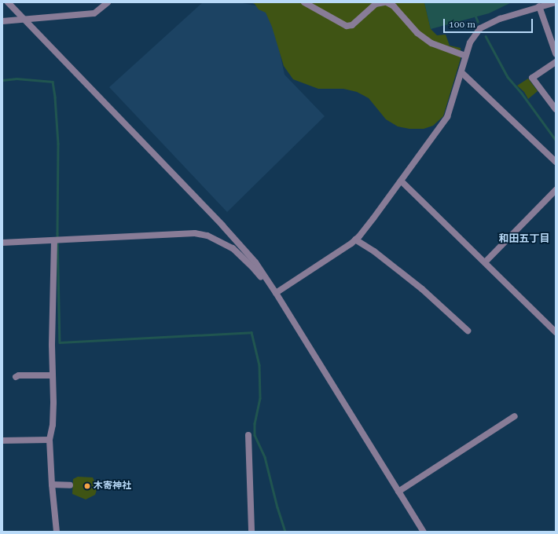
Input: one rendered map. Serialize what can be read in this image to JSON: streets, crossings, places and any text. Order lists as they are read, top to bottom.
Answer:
{
  "districts": ["和田五丁目"],
  "places": ["木寄神社"],
  "scale_bar": "100 m"
}
